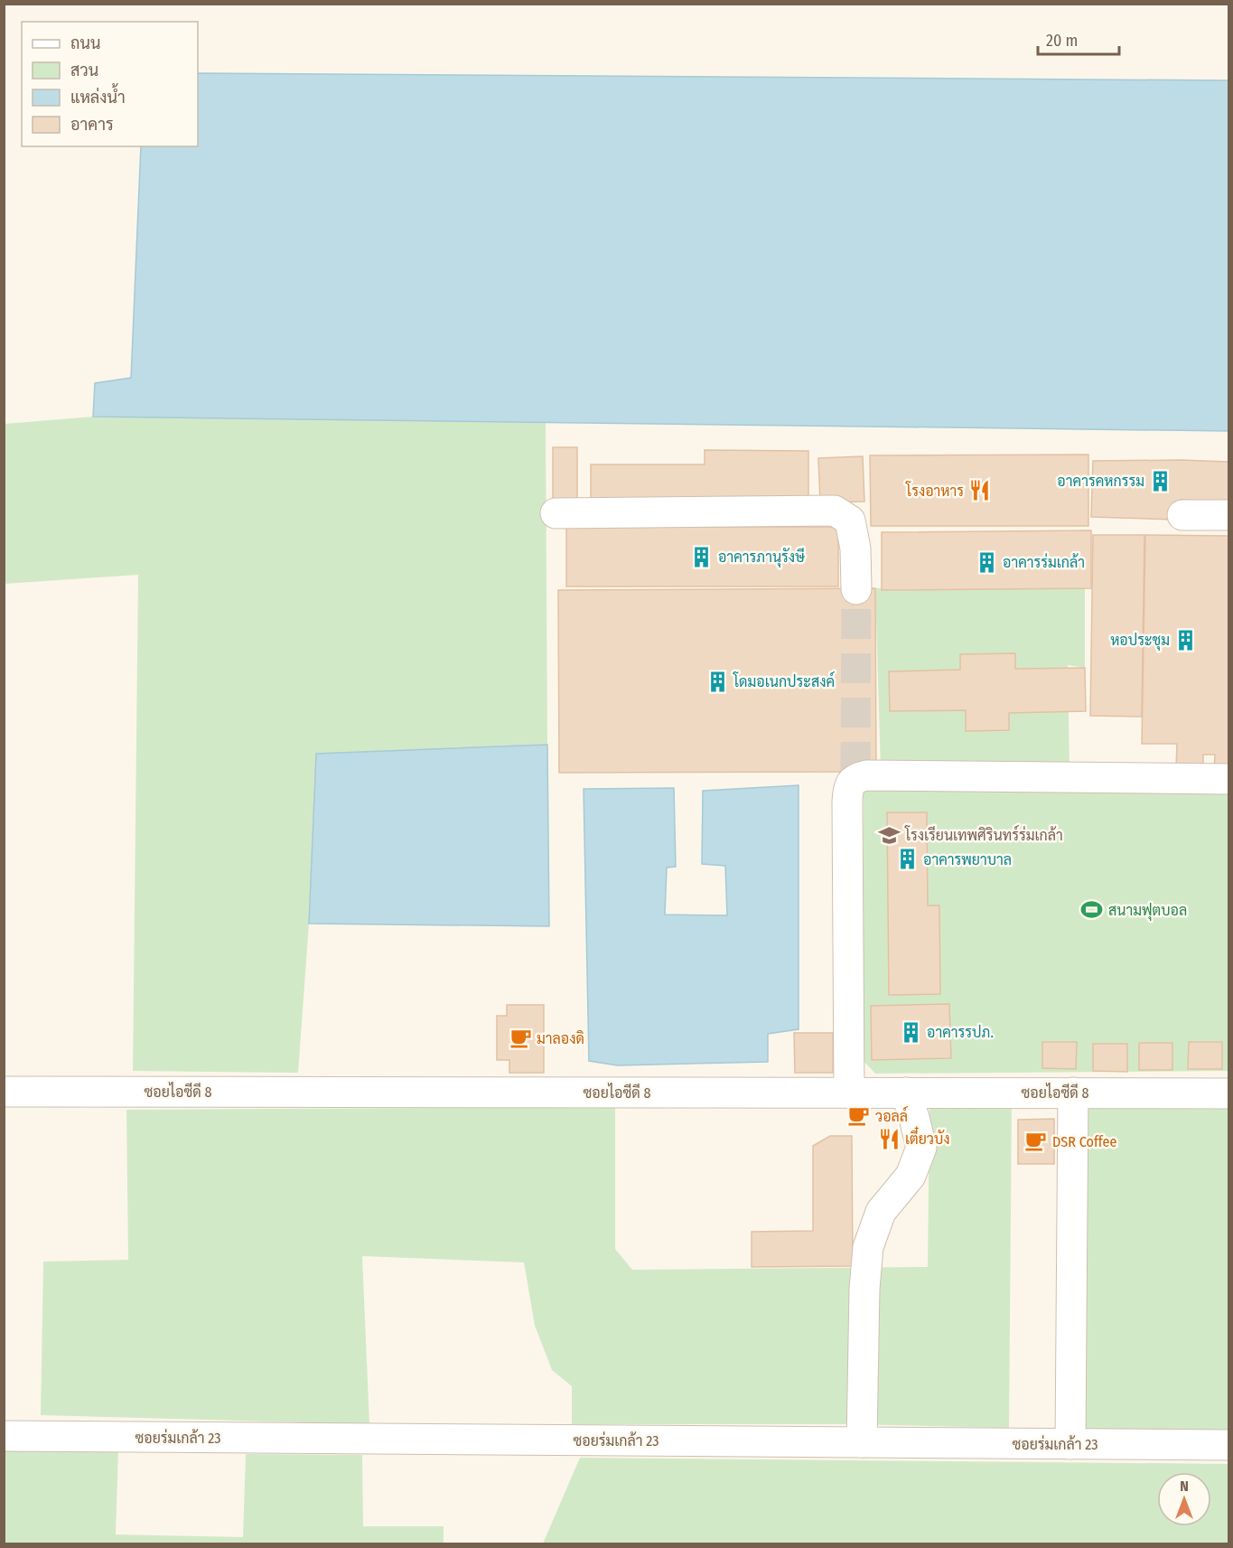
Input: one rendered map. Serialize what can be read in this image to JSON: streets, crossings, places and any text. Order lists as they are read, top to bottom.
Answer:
{
  "streets": {
    "street": ["ซอยไอซีดี 8", "ซอยร่มเกล้า 23"]
  },
  "places": {
    "building": [
      "อาคารคหกรรม",
      "อาคารภานุรังษี",
      "อาคารร่มเกล้า",
      "หอประชุม",
      "โดมอเนกประสงค์",
      "อาคารพยาบาล",
      "อาคารรปภ."
    ],
    "restaurant": ["โรงอาหาร", "เตี๋ยวบัง"],
    "school or university": ["โรงเรียนเทพศิรินทร์ร่มเกล้า"],
    "sports": ["สนามฟุตบอล"],
    "cafe": ["มาลองดิ", "วอลล์", "DSR Coffee"]
  },
  "legend": [
    "ถนน",
    "สวน",
    "แหล่งน้ำ",
    "อาคาร"
  ],
  "scale_bar": "20 m",
  "north": "top"
}
